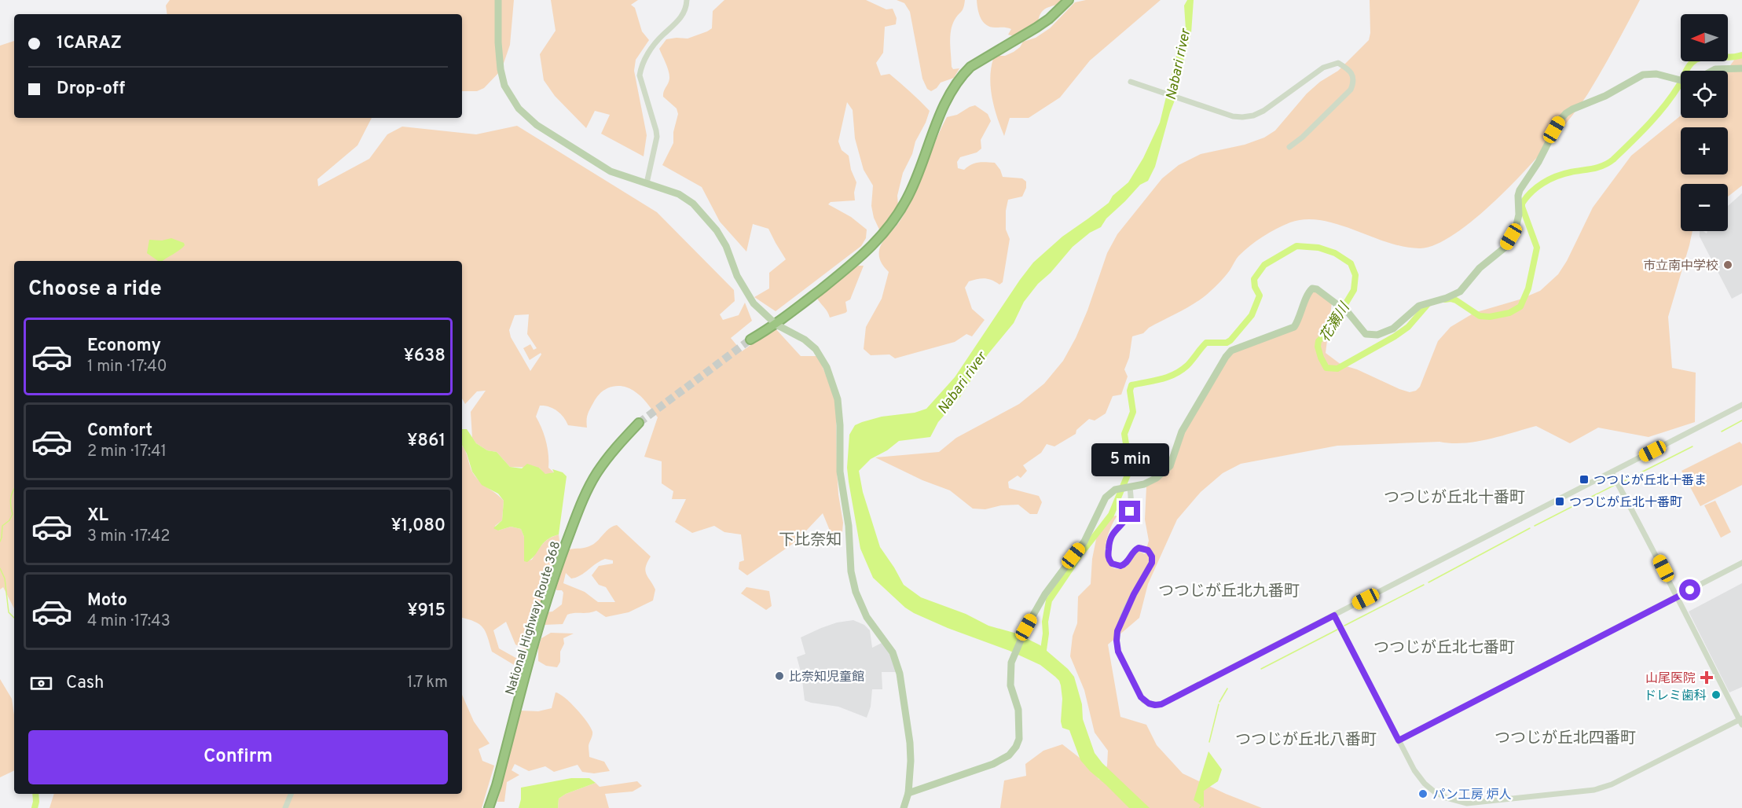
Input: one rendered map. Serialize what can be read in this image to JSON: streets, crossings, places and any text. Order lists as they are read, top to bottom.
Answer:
{
  "streets": {
    "highway": ["National Highway Route 368"]
  },
  "districts": [
    "つつじが丘北十番町",
    "下比奈知",
    "つつじが丘北九番町",
    "つつじが丘北七番町",
    "つつじが丘北四番町",
    "つつじが丘北八番町"
  ],
  "water": ["Nabari river", "花瀬川"],
  "places": {
    "other": [
      "市立南中学校",
      "比奈知児童館",
      "ドレミ歯科",
      "パン工房 炉人"
    ],
    "transit": ["つつじが丘北十番ま", "つつじが丘北十番町"],
    "health": ["山尾医院"]
  },
  "north": "left",
  "page": {
    "map_buttons": ["+", "−"],
    "banner": ["1CARAZ", "Drop-off"],
    "heading": "Choose a ride",
    "list": [
      {
        "name": "Economy",
        "note": "1 min · 17:40",
        "value": "¥638"
      },
      {
        "name": "Comfort",
        "note": "2 min · 17:41",
        "value": "¥861"
      },
      {
        "name": "XL",
        "note": "3 min · 17:42",
        "value": "¥1,080"
      },
      {
        "name": "Moto",
        "note": "4 min · 17:43",
        "value": "¥915"
      }
    ],
    "bubble": "5 min",
    "pay": ["Cash", "1.7 km"],
    "buttons": "Confirm"
  }
}
